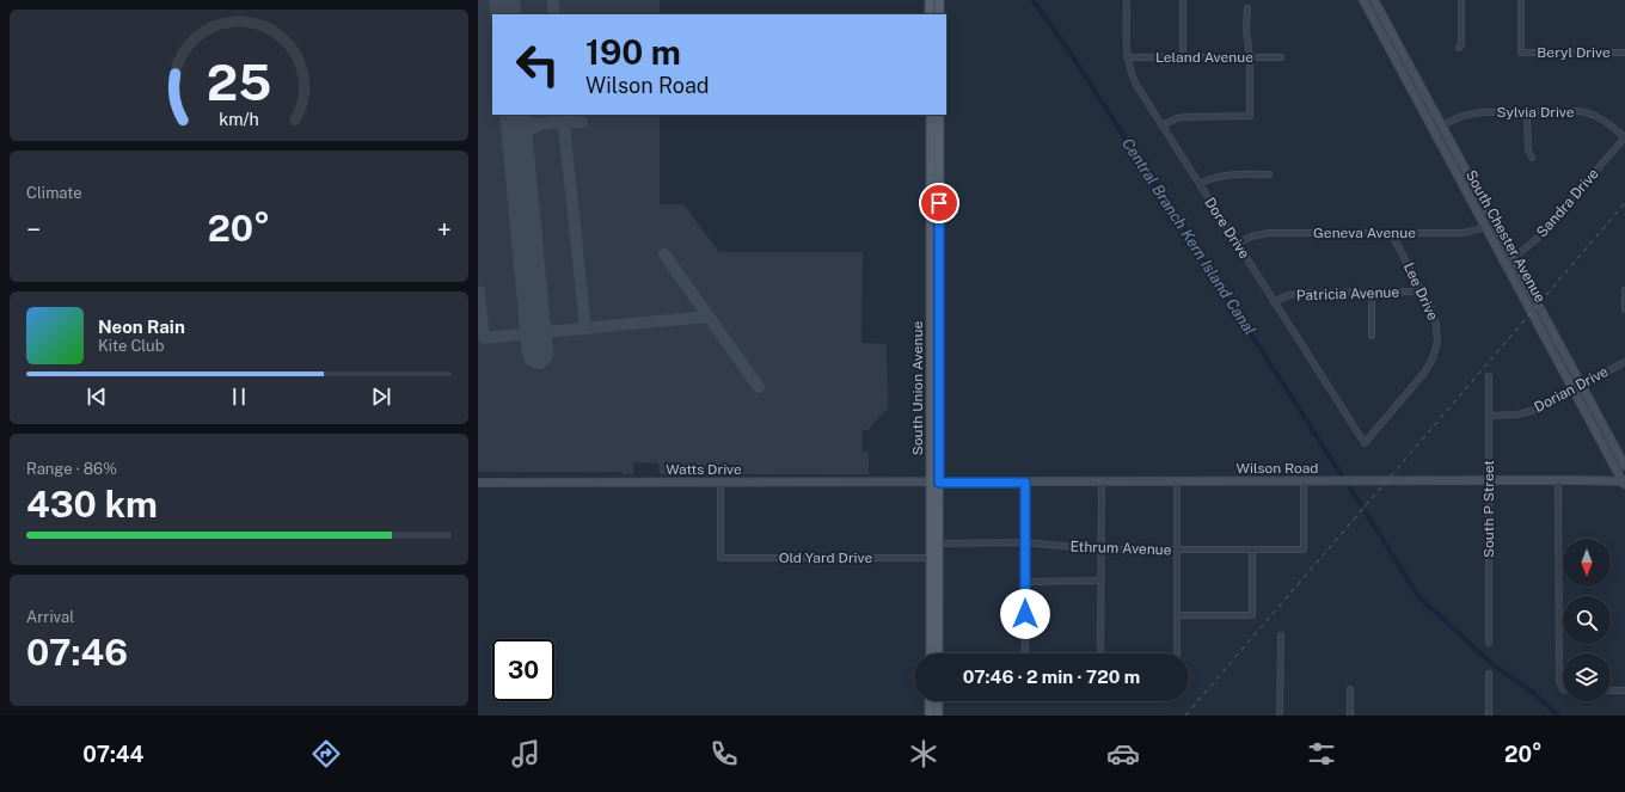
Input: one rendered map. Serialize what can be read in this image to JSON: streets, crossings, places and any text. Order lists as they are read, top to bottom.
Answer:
{
  "streets": {
    "main road": ["South Union Avenue"],
    "street": [
      "Beryl Drive",
      "Leland Avenue",
      "Sylvia Drive",
      "Sandra Drive",
      "Dore Drive",
      "Geneva Avenue",
      "South Chester Avenue",
      "Lee Drive",
      "Patricia Avenue",
      "Dorian Drive",
      "Wilson Road",
      "Watts Drive",
      "South P Street",
      "Ethrum Avenue",
      "Old Yard Drive"
    ]
  },
  "crossings": [
    ["Leland Avenue", "Dore Drive"],
    ["Sylvia Drive", "Sandra Drive"],
    ["Sylvia Drive", "South Chester Avenue"],
    ["Sandra Drive", "South Chester Avenue"],
    ["Dore Drive", "Geneva Avenue"],
    ["Dore Drive", "Lee Drive"],
    ["Dore Drive", "Patricia Avenue"],
    ["Geneva Avenue", "South Chester Avenue"],
    ["Geneva Avenue", "Lee Drive"],
    ["South Chester Avenue", "Dorian Drive"],
    ["South Chester Avenue", "Wilson Road"],
    ["Lee Drive", "Patricia Avenue"],
    ["South Union Avenue", "Wilson Road"],
    ["South Union Avenue", "Watts Drive"],
    ["South Union Avenue", "Ethrum Avenue"],
    ["South Union Avenue", "Old Yard Drive"],
    ["Dorian Drive", "South P Street"],
    ["Wilson Road", "Watts Drive"],
    ["Wilson Road", "South P Street"],
    ["Wilson Road", "Ethrum Avenue"],
    ["Watts Drive", "Old Yard Drive"]
  ],
  "water": ["Central Branch Kern Island Canal"],
  "north": "bottom",
  "page": {
    "turn": ["190 m", "Wilson Road"],
    "tile": [
      "Climate",
      ["Range · 86%", "430 km"],
      ["Arrival", "07:46"]
    ],
    "heat": ["−", "20°", "+"],
    "song": ["Neon Rain", "Kite Club"],
    "limit": "30",
    "trip": "07:46 · 2 min · 720 m",
    "tabs": ["07:44", "20°"],
    "gauge": ["25", "km/h"]
  }
}
